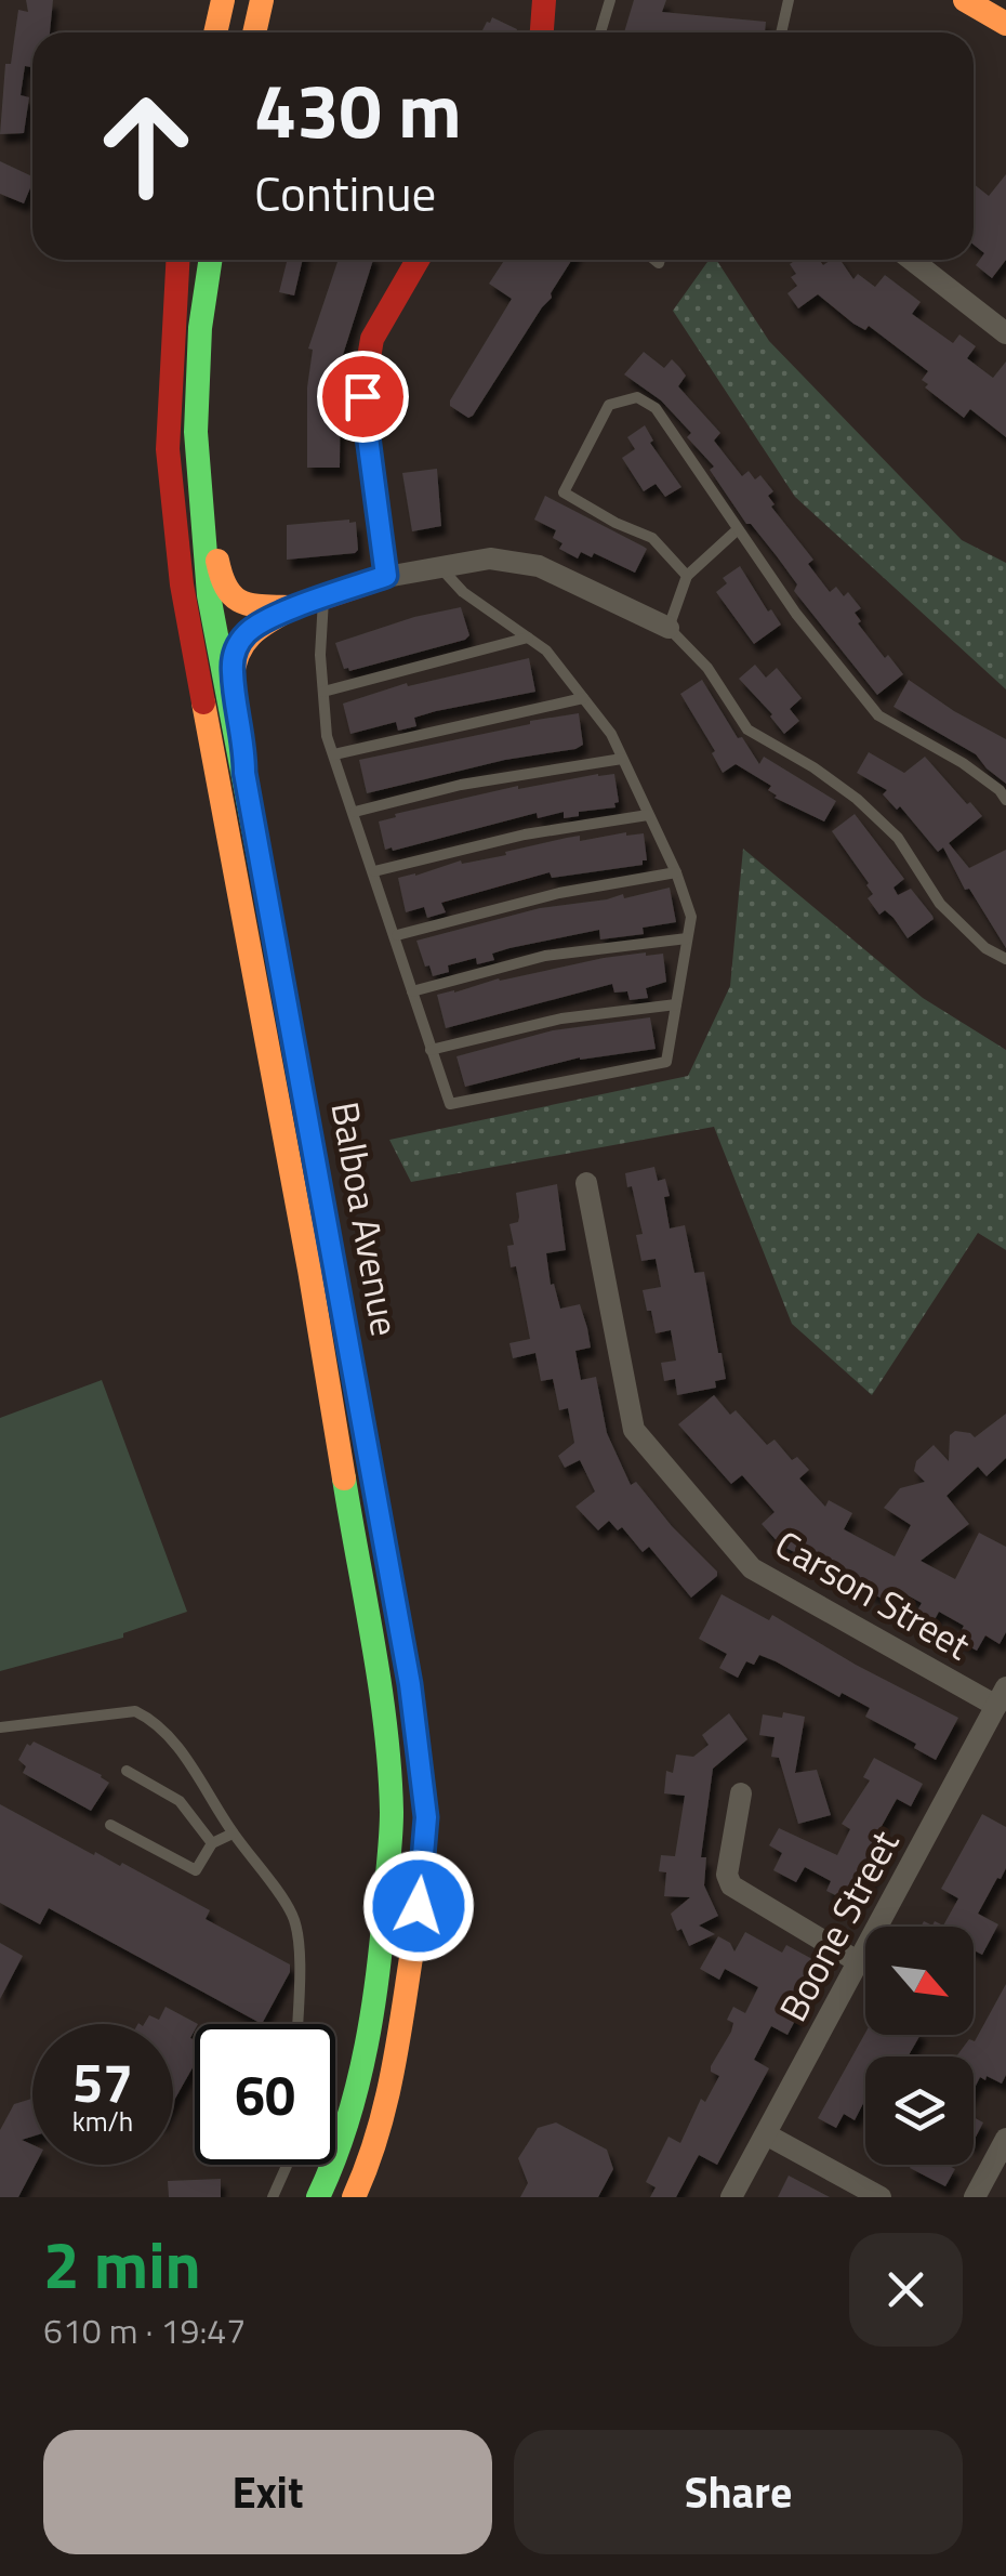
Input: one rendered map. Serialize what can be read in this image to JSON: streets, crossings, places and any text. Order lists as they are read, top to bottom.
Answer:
{
  "streets": {
    "main road": ["Balboa Avenue"],
    "street": ["Carson Street", "Boone Street"]
  },
  "crossings": [
    ["Carson Street", "Boone Street"]
  ],
  "north": "bottom right",
  "page": {
    "turn": ["430 m", "Continue"],
    "speed": "57 km/h",
    "limit": "60",
    "heading": ["2 min", "610 m · 19:47"],
    "buttons": ["Exit", "Share"]
  }
}
